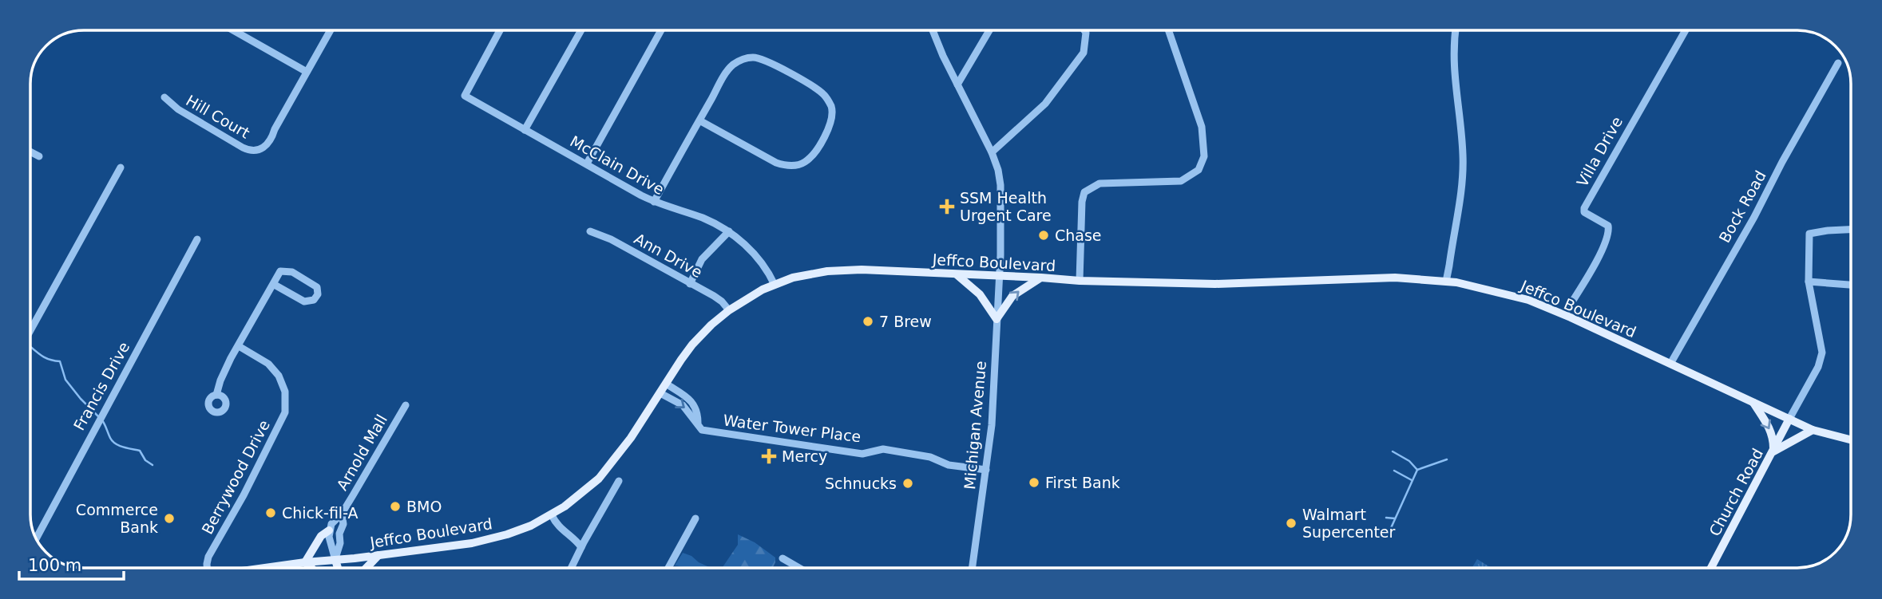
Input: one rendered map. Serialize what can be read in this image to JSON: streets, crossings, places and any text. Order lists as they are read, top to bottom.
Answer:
{
  "streets": {
    "main road": ["Jeffco Boulevard", "Church Road"],
    "street": [
      "Hill Court",
      "Villa Drive",
      "McClain Drive",
      "Bock Road",
      "Ann Drive",
      "Francis Drive",
      "Michigan Avenue",
      "Water Tower Place",
      "Arnold Mall",
      "Berrywood Drive"
    ]
  },
  "crossings": [
    ["Villa Drive", "Jeffco Boulevard"],
    ["McClain Drive", "Jeffco Boulevard"],
    ["Bock Road", "Jeffco Boulevard"],
    ["Ann Drive", "Jeffco Boulevard"],
    ["Jeffco Boulevard", "Michigan Avenue"],
    ["Jeffco Boulevard", "Water Tower Place"],
    ["Jeffco Boulevard", "Arnold Mall"],
    ["Jeffco Boulevard", "Church Road"],
    ["Michigan Avenue", "Water Tower Place"]
  ],
  "places": {
    "health": ["SSM Health Urgent Care", "Mercy"],
    "other": [
      "Chase",
      "7 Brew",
      "First Bank",
      "Schnucks",
      "BMO",
      "Chick-fil-A",
      "Commerce Bank",
      "Walmart Supercenter"
    ]
  },
  "scale_bar": "100 m"
}
